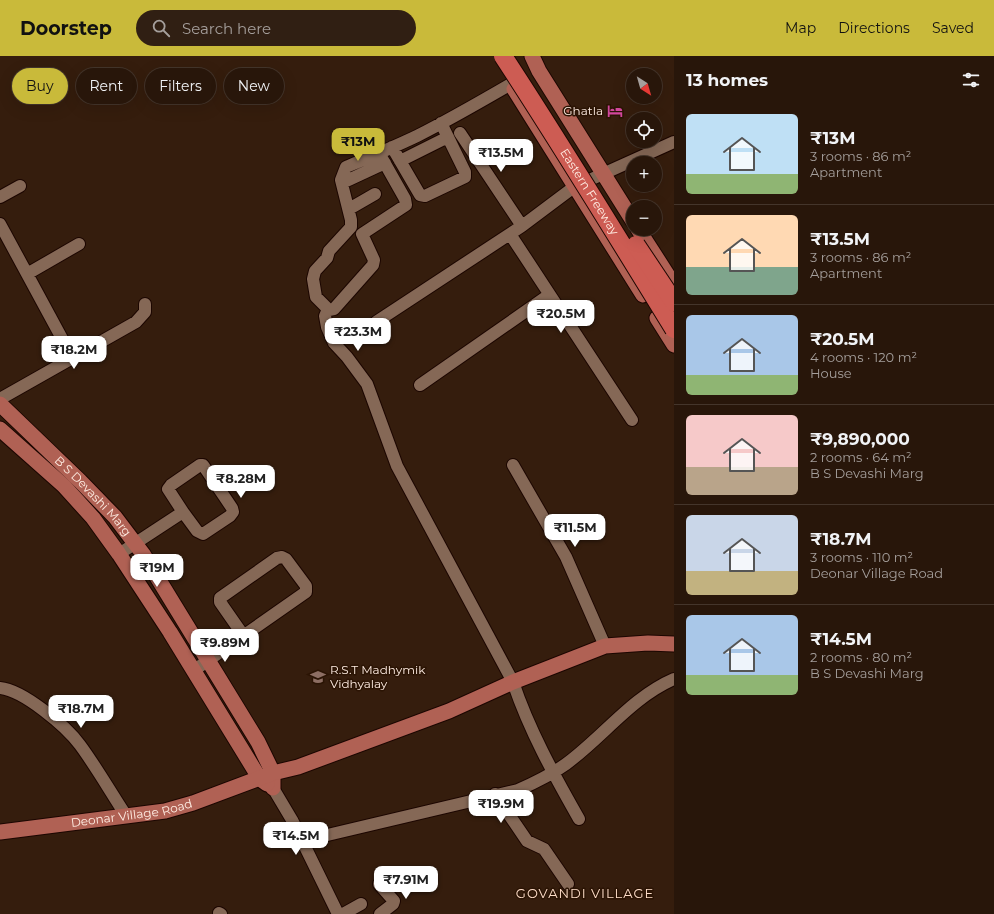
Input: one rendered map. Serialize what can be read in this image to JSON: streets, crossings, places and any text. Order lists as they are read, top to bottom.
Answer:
{
  "streets": {
    "highway": ["Eastern Freeway"],
    "main road": ["B S Devashi Marg", "Deonar Village Road"]
  },
  "crossings": [
    ["B S Devashi Marg", "Deonar Village Road"]
  ],
  "districts": ["GOVANDI VILLAGE"],
  "places": {
    "hotel": ["Ghatla"],
    "school or university": ["R.S.T Madhymik Vidhyalay"]
  },
  "north": "bottom right",
  "page": {
    "header": "Doorstep",
    "search": "Search here",
    "nav": ["Map", "Directions", "Saved"],
    "heading": "13 homes",
    "map_buttons": ["+", "−"],
    "chip": [
      "Buy",
      "Rent",
      "Filters",
      "New"
    ],
    "list": [
      {
        "name": "₹13M",
        "note": "3 rooms · 86 m² · Apartment"
      },
      {
        "name": "₹13.5M",
        "note": "3 rooms · 86 m² · Apartment"
      },
      {
        "name": "₹20.5M",
        "note": "4 rooms · 120 m² · House"
      },
      {
        "name": "₹9,890,000",
        "note": "2 rooms · 64 m² · B S Devashi Marg"
      },
      {
        "name": "₹18.7M",
        "note": "3 rooms · 110 m² · Deonar Village Road"
      },
      {
        "name": "₹14.5M",
        "note": "2 rooms · 80 m² · B S Devashi Marg"
      }
    ],
    "price": [
      "₹13M",
      "₹13.5M",
      "₹20.5M",
      "₹23.3M",
      "₹18.2M",
      "₹8.28M",
      "₹11.5M",
      "₹19M",
      "₹9.89M",
      "₹18.7M",
      "₹19.9M",
      "₹14.5M",
      "₹7.91M"
    ]
  }
}
